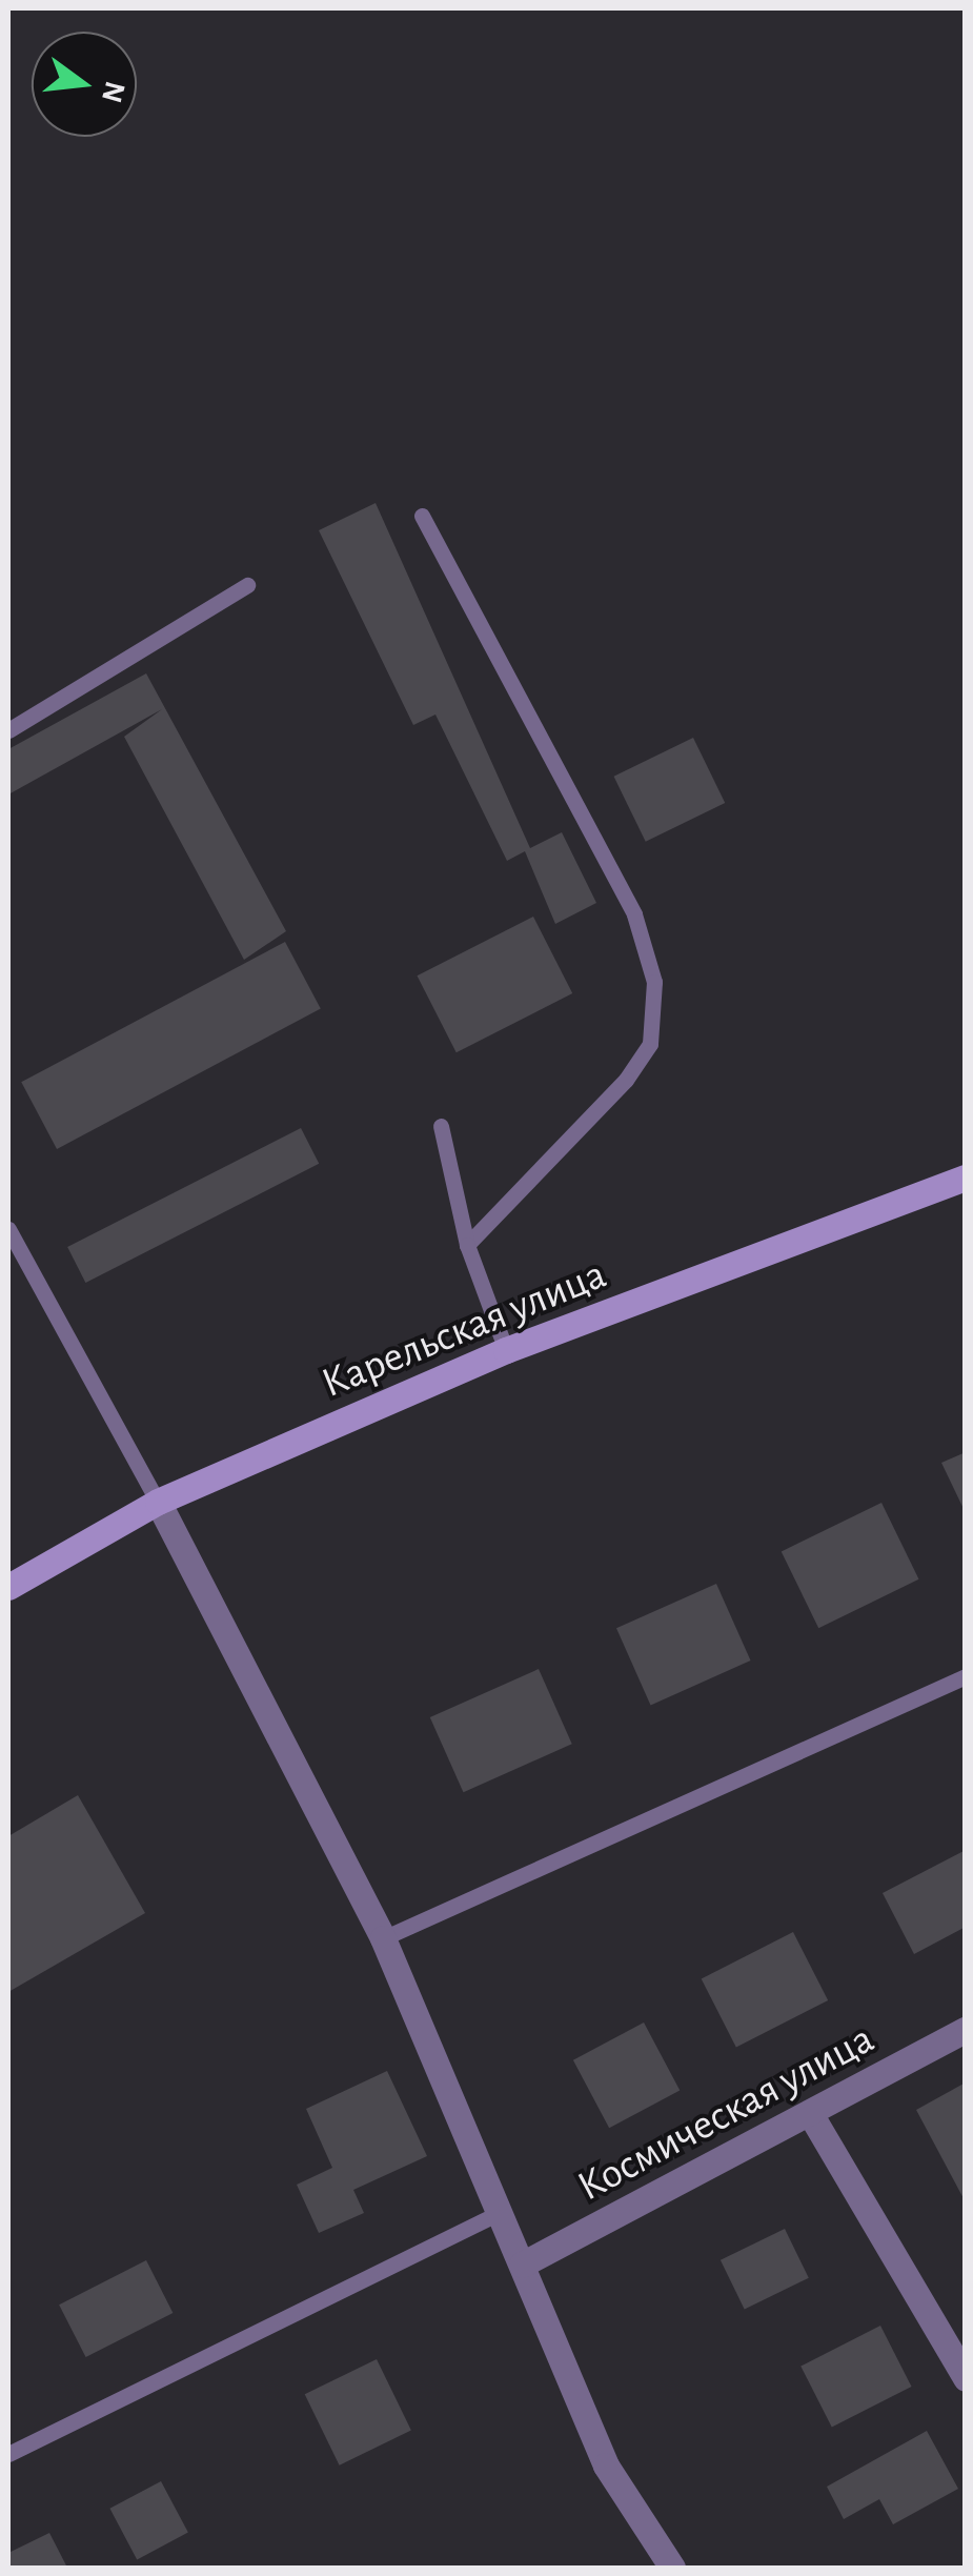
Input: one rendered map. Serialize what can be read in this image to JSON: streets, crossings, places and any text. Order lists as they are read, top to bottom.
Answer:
{
  "streets": {
    "main road": ["Карельская улица"],
    "street": ["Космическая улица"]
  },
  "north": "right"
}
